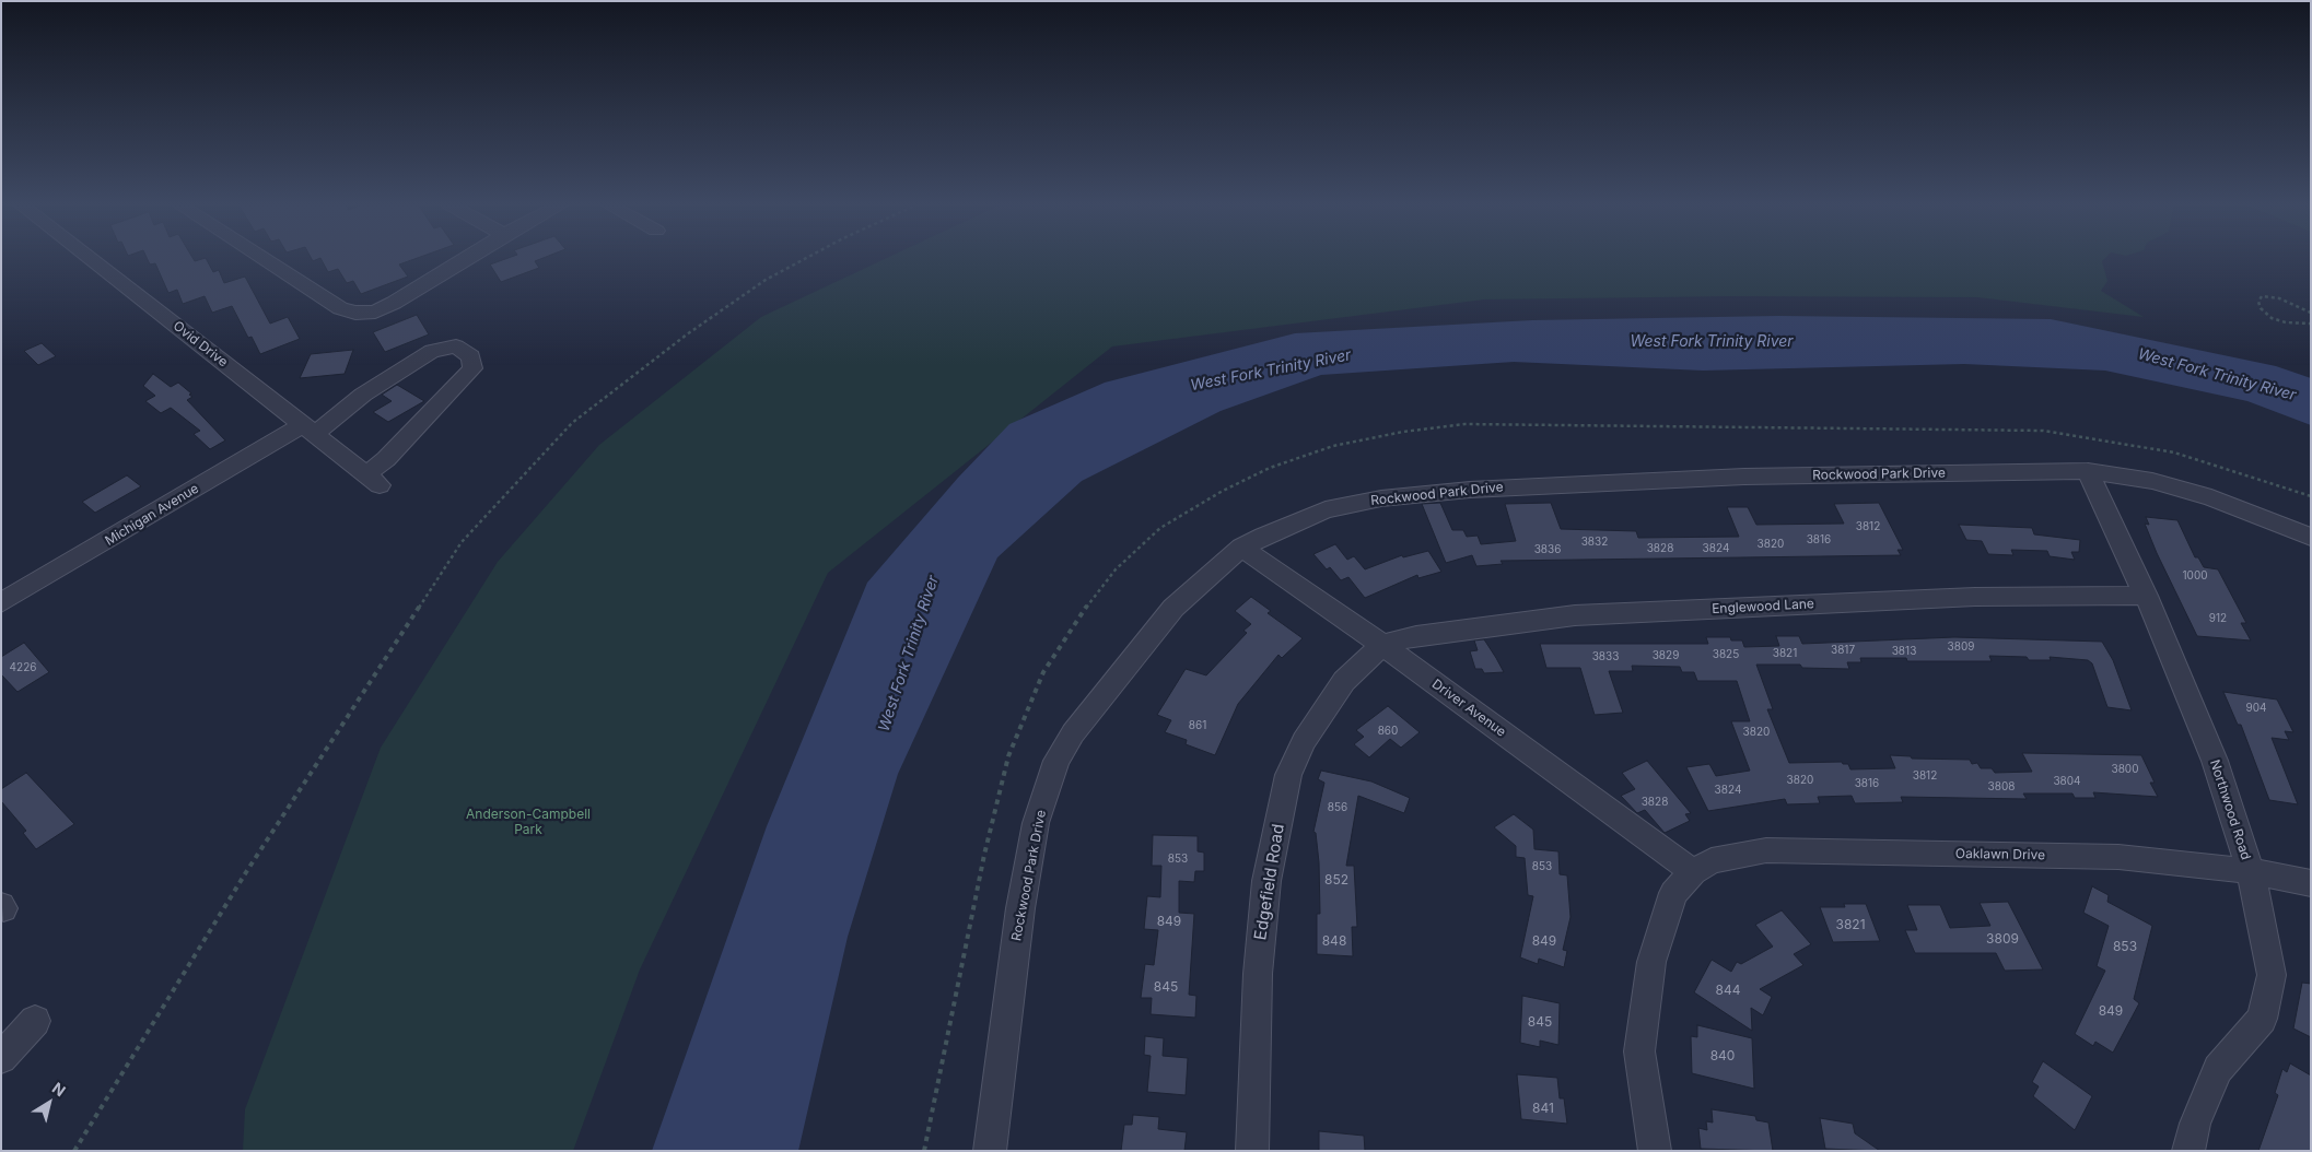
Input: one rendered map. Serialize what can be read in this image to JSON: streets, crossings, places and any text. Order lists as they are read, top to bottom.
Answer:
{
  "streets": {
    "street": [
      "Ovid Drive",
      "Rockwood Park Drive",
      "Michigan Avenue",
      "Englewood Lane",
      "Driver Avenue",
      "Northwood Road",
      "Oaklawn Drive",
      "Edgefield Road"
    ]
  },
  "crossings": [
    ["Ovid Drive", "Michigan Avenue"],
    ["Rockwood Park Drive", "Driver Avenue"],
    ["Rockwood Park Drive", "Northwood Road"],
    ["Englewood Lane", "Driver Avenue"],
    ["Englewood Lane", "Northwood Road"],
    ["Englewood Lane", "Edgefield Road"],
    ["Driver Avenue", "Oaklawn Drive"],
    ["Driver Avenue", "Edgefield Road"],
    ["Northwood Road", "Oaklawn Drive"]
  ],
  "water": ["West Fork Trinity River"],
  "parks": ["Anderson-Campbell Park"],
  "house_numbers": [
    "3812",
    "3816",
    "3832",
    "3820",
    "3828",
    "3824",
    "3836",
    "1000",
    "912",
    "3809",
    "3817",
    "3813",
    "3821",
    "3825",
    "3829",
    "3833",
    "4226",
    "904",
    "861",
    "860",
    "3820",
    "3800",
    "3812",
    "3820",
    "3804",
    "3816",
    "3808",
    "3824",
    "3828",
    "856",
    "853",
    "853",
    "852",
    "849",
    "3821",
    "3809",
    "848",
    "849",
    "853",
    "845",
    "844",
    "849",
    "845",
    "840",
    "841"
  ],
  "north": "top right"
}
